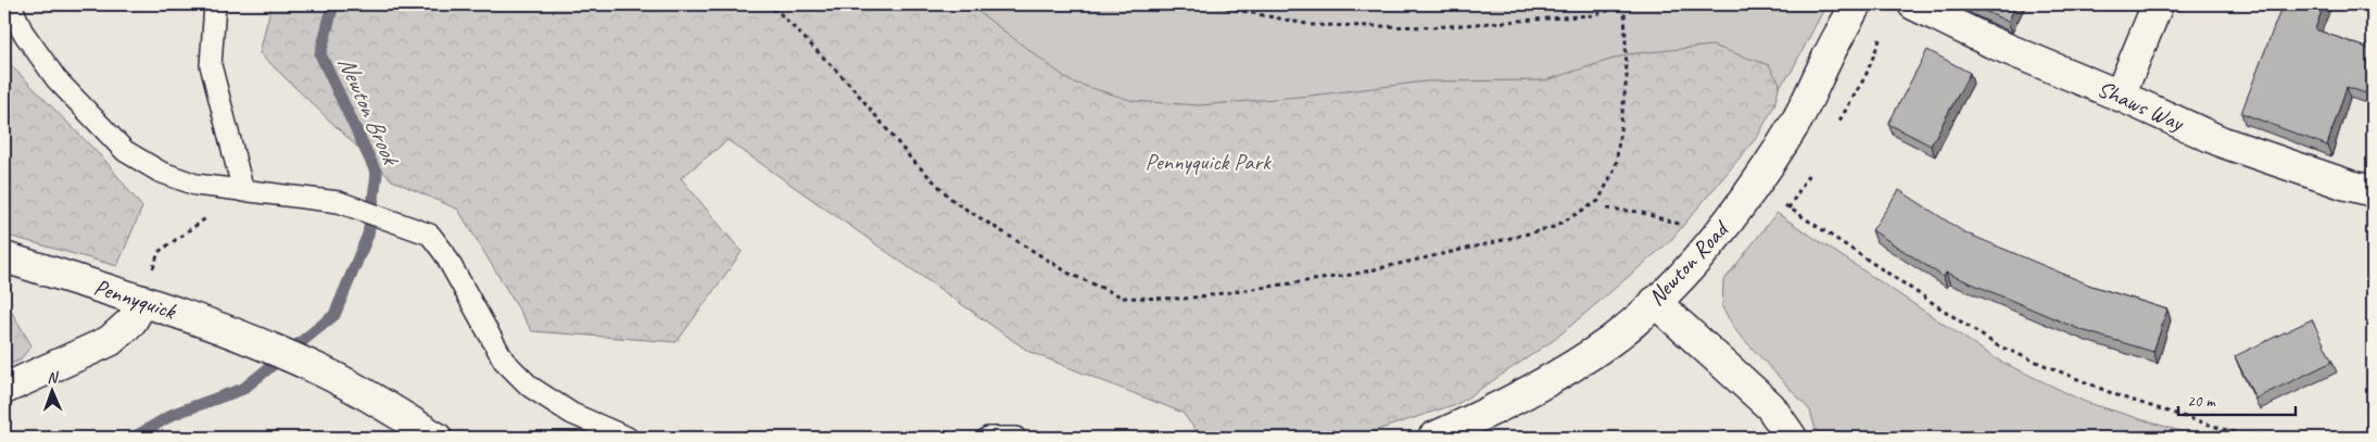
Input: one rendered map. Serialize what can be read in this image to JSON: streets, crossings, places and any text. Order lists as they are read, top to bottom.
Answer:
{
  "streets": {
    "street": ["Shaws Way", "Newton Road", "Pennyquick"]
  },
  "water": ["Newton Brook"],
  "parks": ["Pennyquick Park"],
  "scale_bar": "20 m",
  "north": "top"
}
